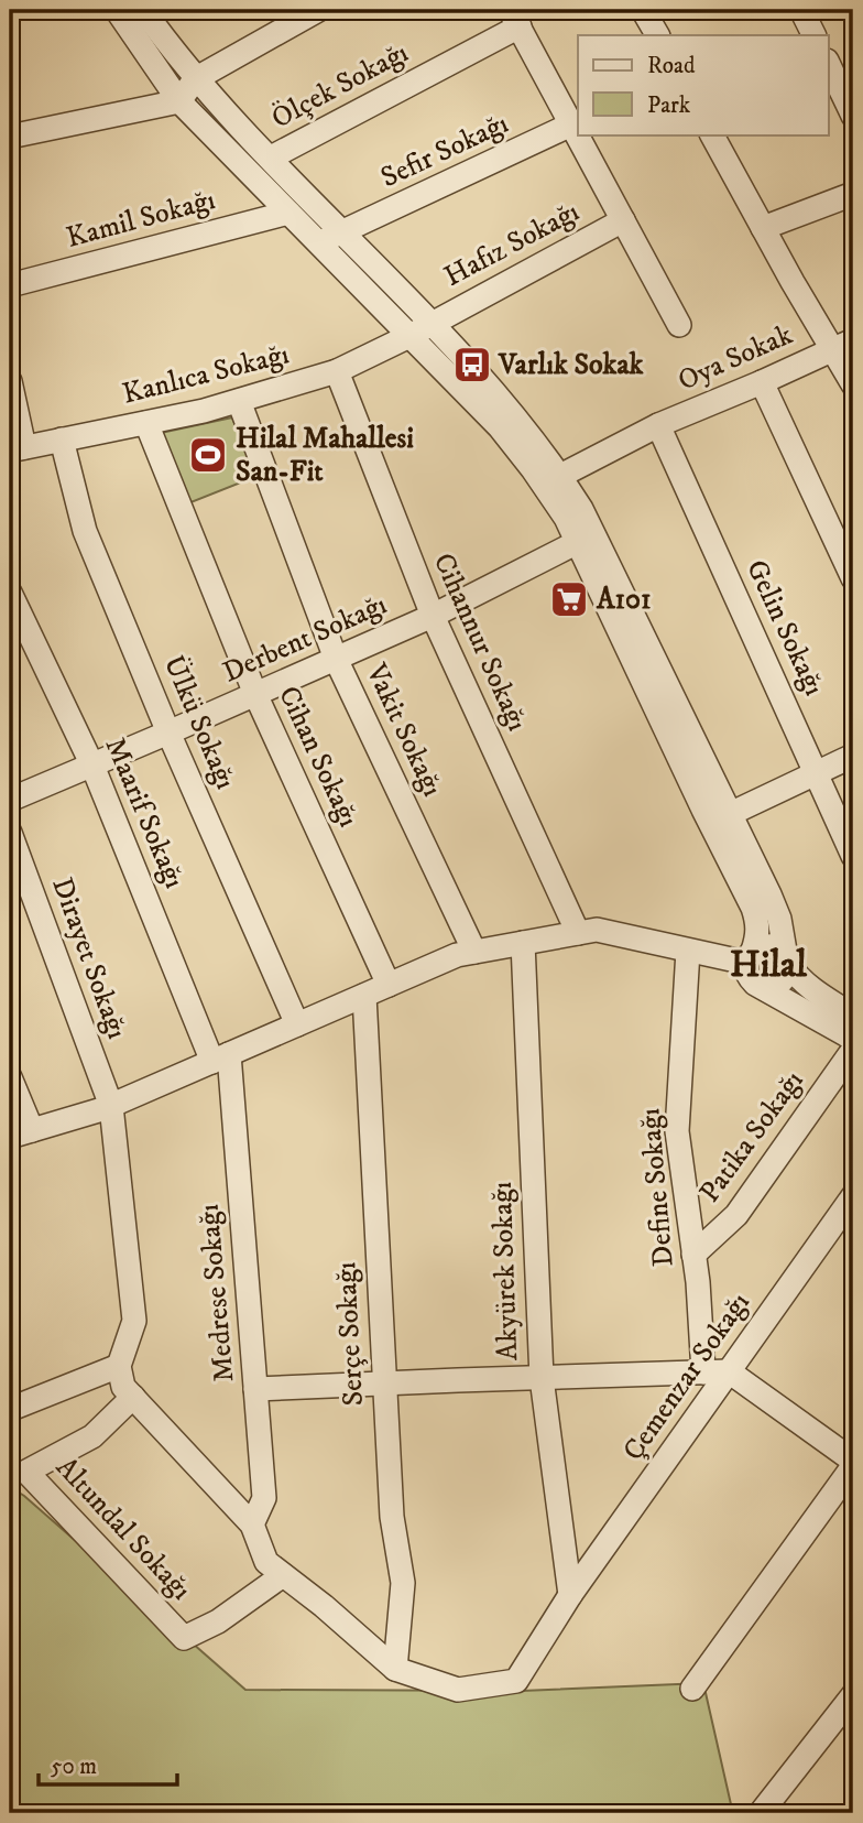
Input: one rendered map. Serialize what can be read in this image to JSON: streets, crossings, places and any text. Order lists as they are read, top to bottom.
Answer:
{
  "streets": {
    "street": [
      "Ölçek Sokağı",
      "Sefir Sokağı",
      "Kamil Sokağı",
      "Hafız Sokağı",
      "Oya Sokak",
      "Kanlıca Sokağı",
      "Gelin Sokağı",
      "Derbent Sokağı",
      "Cihannur Sokağı",
      "Ülkü Sokağı",
      "Vakit Sokağı",
      "Cihan Sokağı",
      "Maarif Sokağı",
      "Dirayet Sokağı",
      "Patika Sokağı",
      "Define Sokağı",
      "Akyürek Sokağı",
      "Medrese Sokağı",
      "Serçe Sokağı",
      "Çemenzar Sokağı",
      "Altundal Sokağı"
    ]
  },
  "crossings": [
    ["Hafız Sokağı", "Kanlıca Sokağı"],
    ["Oya Sokak", "Gelin Sokağı"],
    ["Kanlıca Sokağı", "Cihannur Sokağı"],
    ["Kanlıca Sokağı", "Ülkü Sokağı"],
    ["Kanlıca Sokağı", "Vakit Sokağı"],
    ["Kanlıca Sokağı", "Cihan Sokağı"],
    ["Derbent Sokağı", "Cihannur Sokağı"],
    ["Derbent Sokağı", "Ülkü Sokağı"],
    ["Derbent Sokağı", "Vakit Sokağı"],
    ["Derbent Sokağı", "Cihan Sokağı"],
    ["Derbent Sokağı", "Maarif Sokağı"],
    ["Maarif Sokağı", "Medrese Sokağı"],
    ["Patika Sokağı", "Define Sokağı"],
    ["Akyürek Sokağı", "Çemenzar Sokağı"]
  ],
  "districts": ["Hilal"],
  "places": {
    "bus stop": ["Varlık Sokak"],
    "sports": ["Hilal Mahallesi San-Fit"],
    "supermarket": ["A101"]
  },
  "legend": ["Road", "Park"],
  "scale_bar": "50 m"
}
